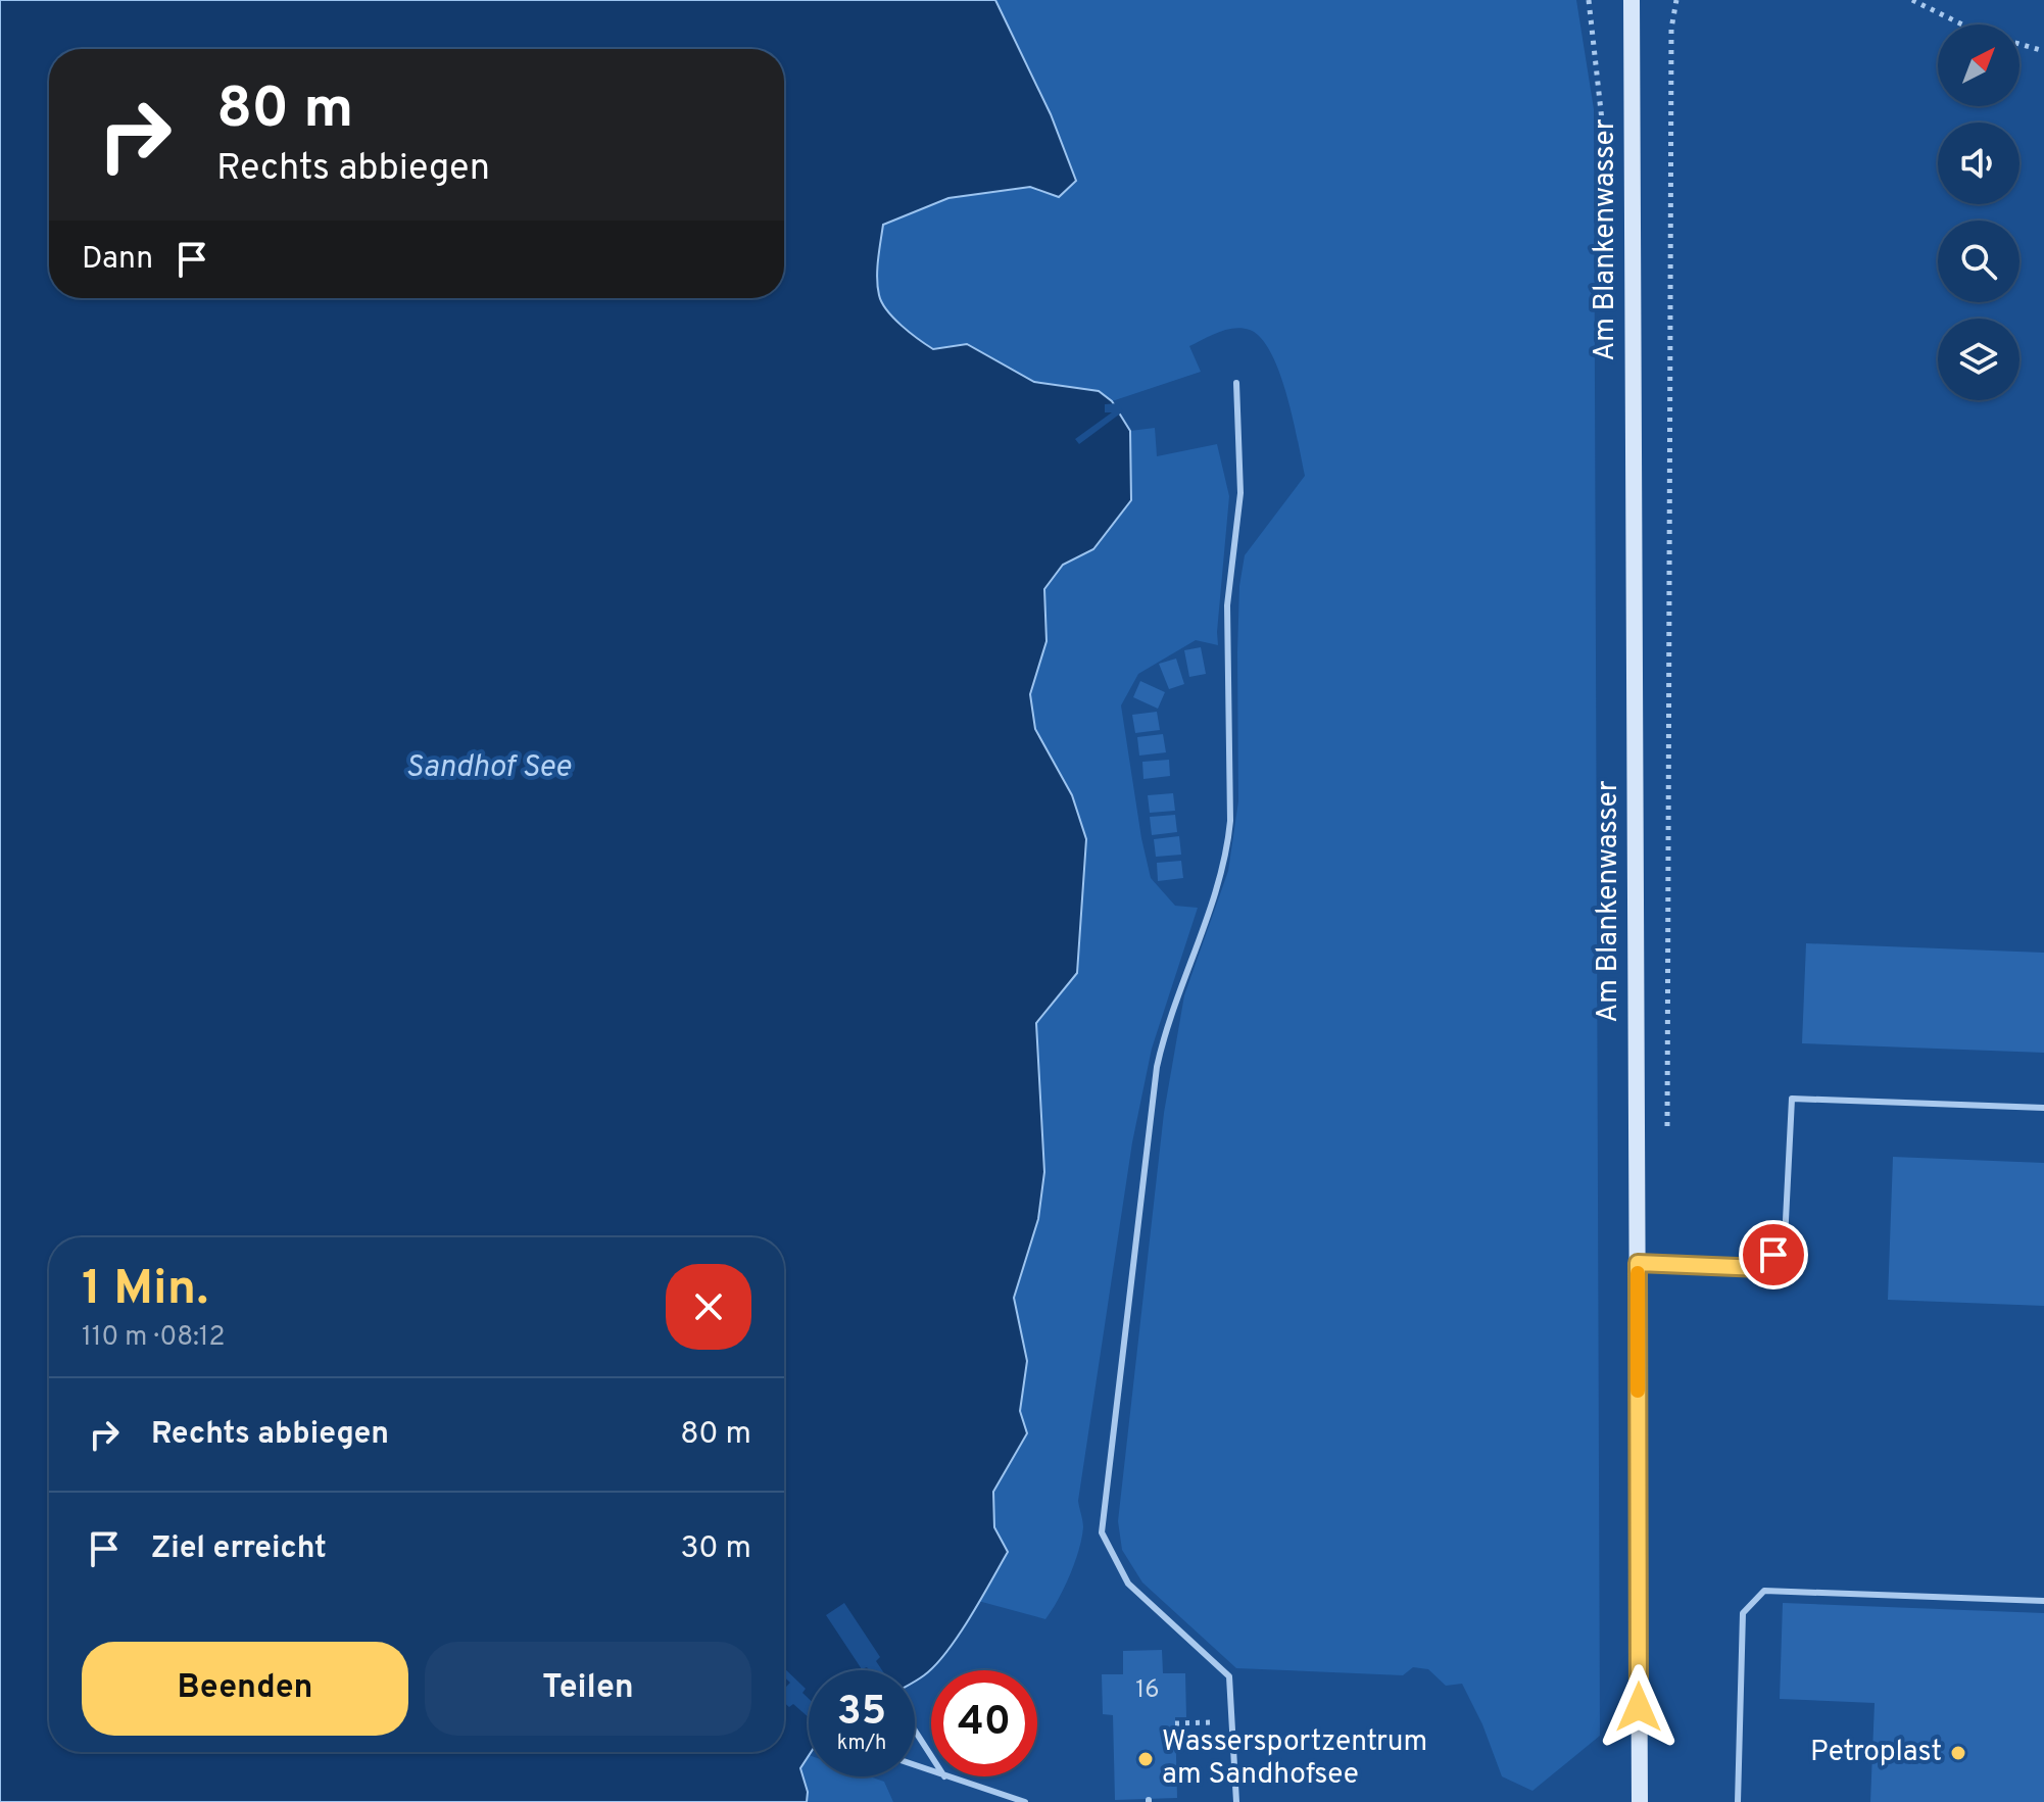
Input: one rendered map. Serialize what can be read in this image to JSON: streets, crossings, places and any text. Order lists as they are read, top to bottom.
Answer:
{
  "streets": {
    "street": ["Am Blankenwasser"]
  },
  "water": ["Sandhof See"],
  "places": ["Petroplast", "Wassersportzentrum am Sandhofsee"],
  "house_numbers": ["16"],
  "north": "top right",
  "page": {
    "turn": ["80 m", "Rechts abbiegen"],
    "then": "Dann",
    "heading": ["1 Min.", "110 m · 08:12"],
    "list": [
      {
        "name": "Rechts abbiegen",
        "value": "80 m"
      },
      {
        "name": "Ziel erreicht",
        "value": "30 m"
      }
    ],
    "buttons": ["Beenden", "Teilen"],
    "speed": "35 km/h",
    "limit": "40"
  }
}
